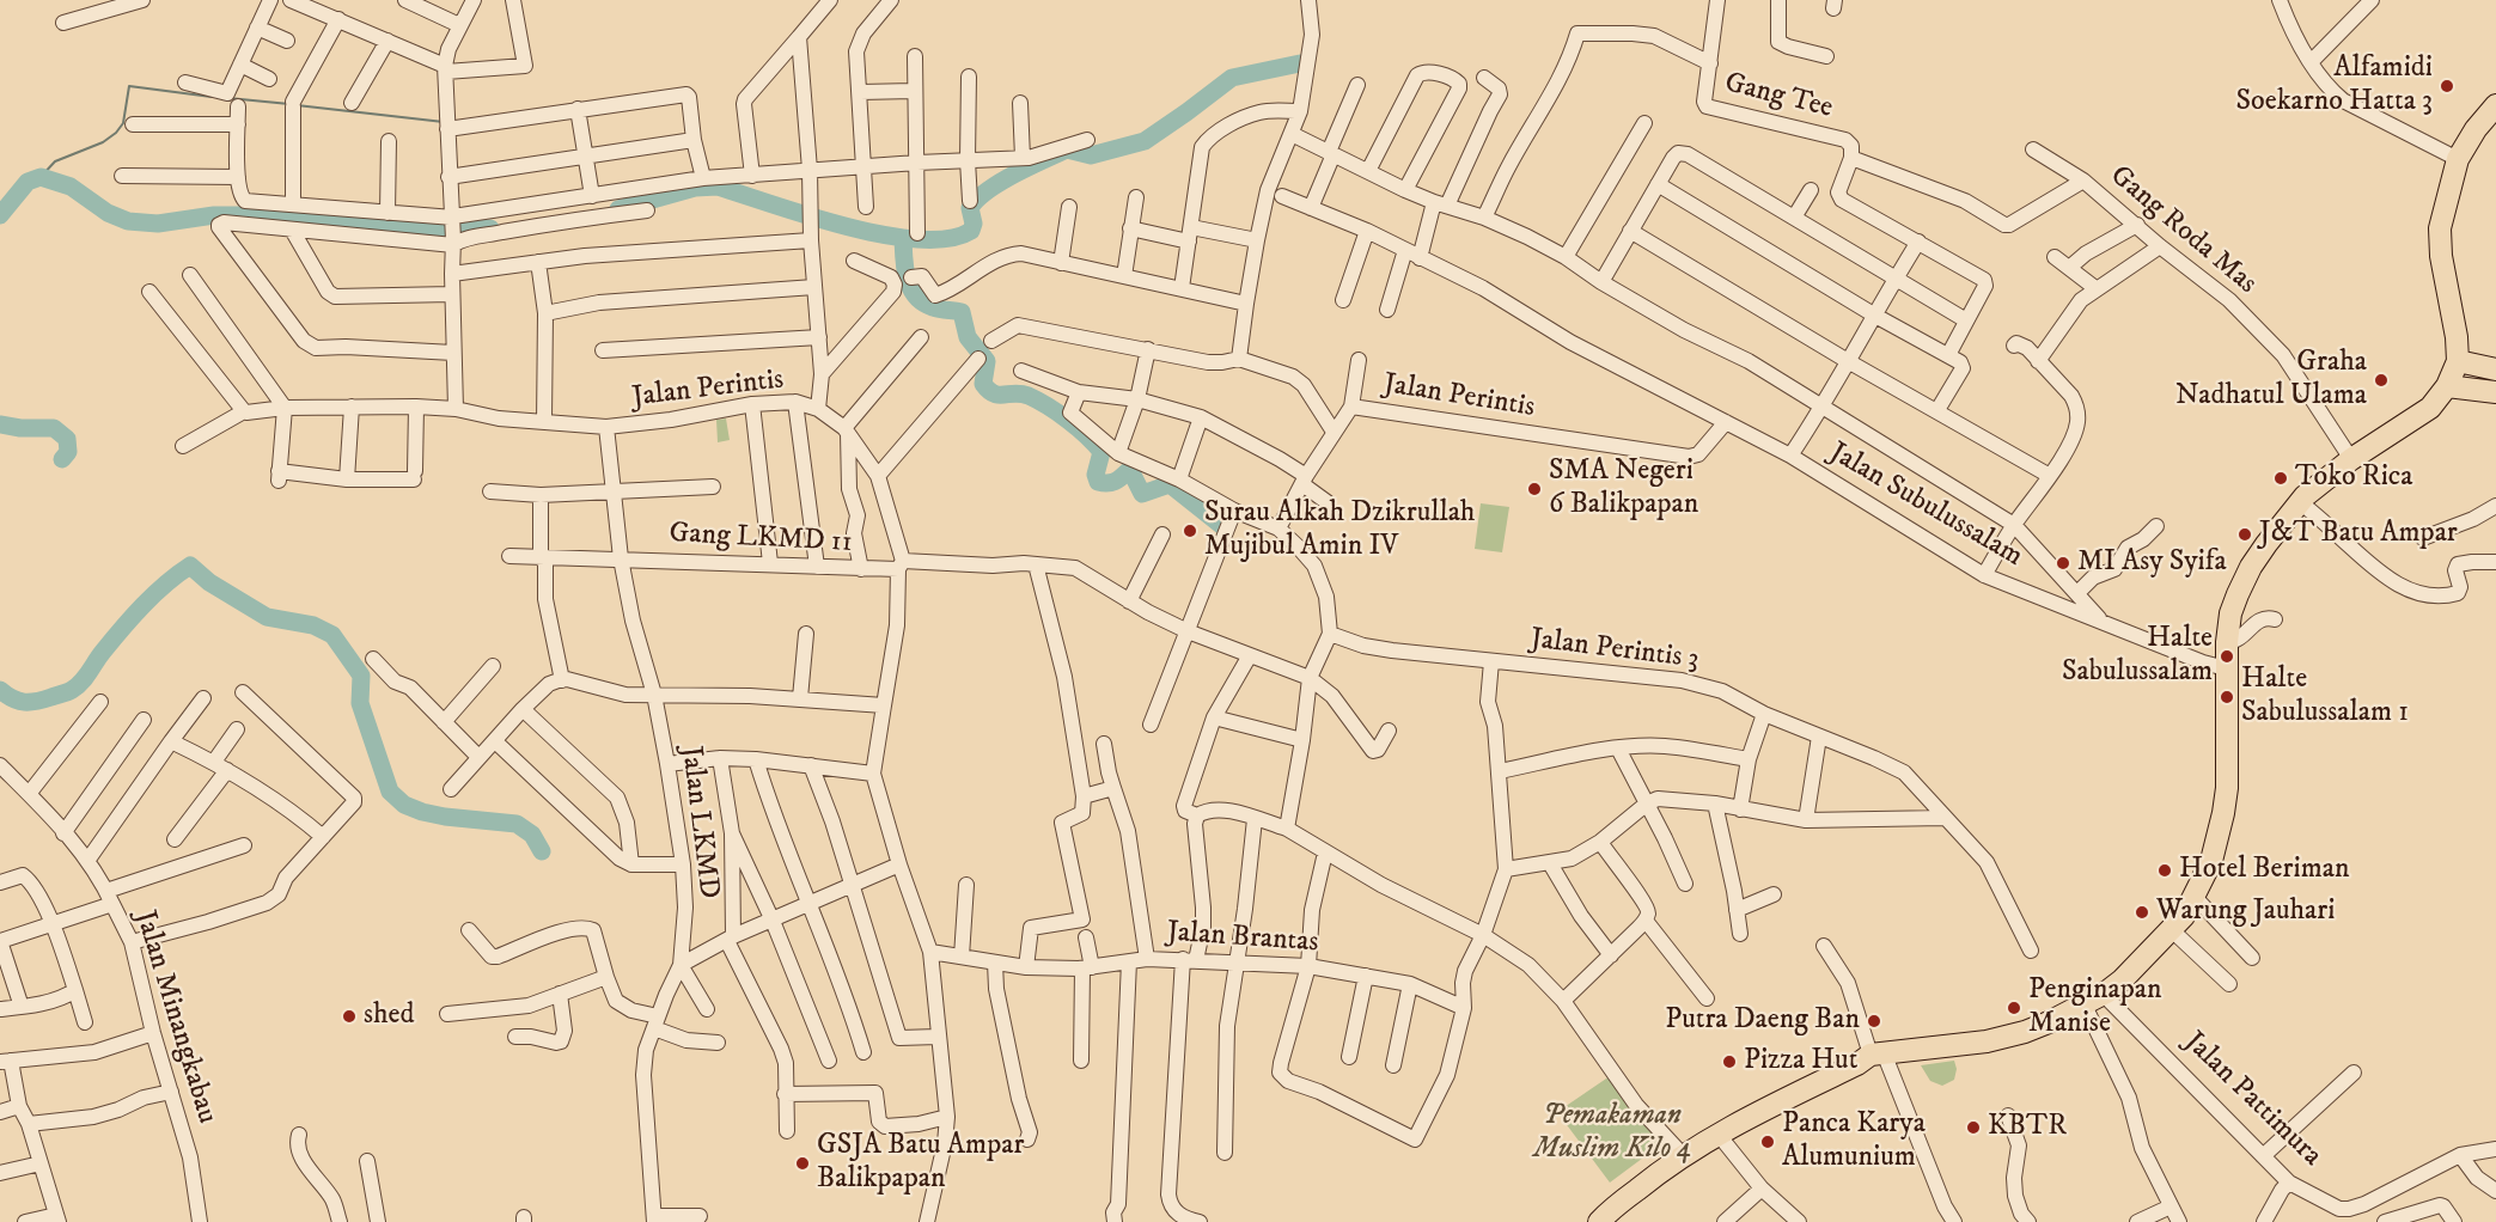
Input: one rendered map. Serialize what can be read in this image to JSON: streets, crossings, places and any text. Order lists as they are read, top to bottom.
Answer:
{
  "streets": {
    "street": [
      "Gang Tee",
      "Gang Roda Mas",
      "Jalan Perintis",
      "Jalan Subulussalam",
      "Gang LKMD 11",
      "Jalan Perintis 3",
      "Jalan LKMD",
      "Jalan Brantas",
      "Jalan Minangkabau",
      "Jalan Pattimura"
    ]
  },
  "crossings": [
    ["Gang Tee", "Gang Roda Mas"],
    ["Jalan Perintis", "Jalan Subulussalam"],
    ["Jalan Perintis", "Gang LKMD 11"],
    ["Jalan Perintis", "Jalan LKMD"],
    ["Gang LKMD 11", "Jalan LKMD"]
  ],
  "parks": ["Pemakaman Muslim Kilo 4"],
  "places": [
    "Alfamidi Soekarno Hatta 3",
    "Graha Nadhatul Ulama",
    "Toko Rica",
    "SMA Negeri 6 Balikpapan",
    "Surau Alkah Dzikrullah Mujibul Amin IV",
    "J&T Batu Ampar",
    "MI Asy Syifa",
    "Halte Sabulussalam",
    "Halte Sabulussalam 1",
    "Hotel Beriman",
    "Warung Jauhari",
    "Penginapan Manise",
    "shed",
    "Putra Daeng Ban",
    "Pizza Hut",
    "KBTR",
    "Panca Karya Alumunium",
    "GSJA Batu Ampar Balikpapan"
  ]
}
